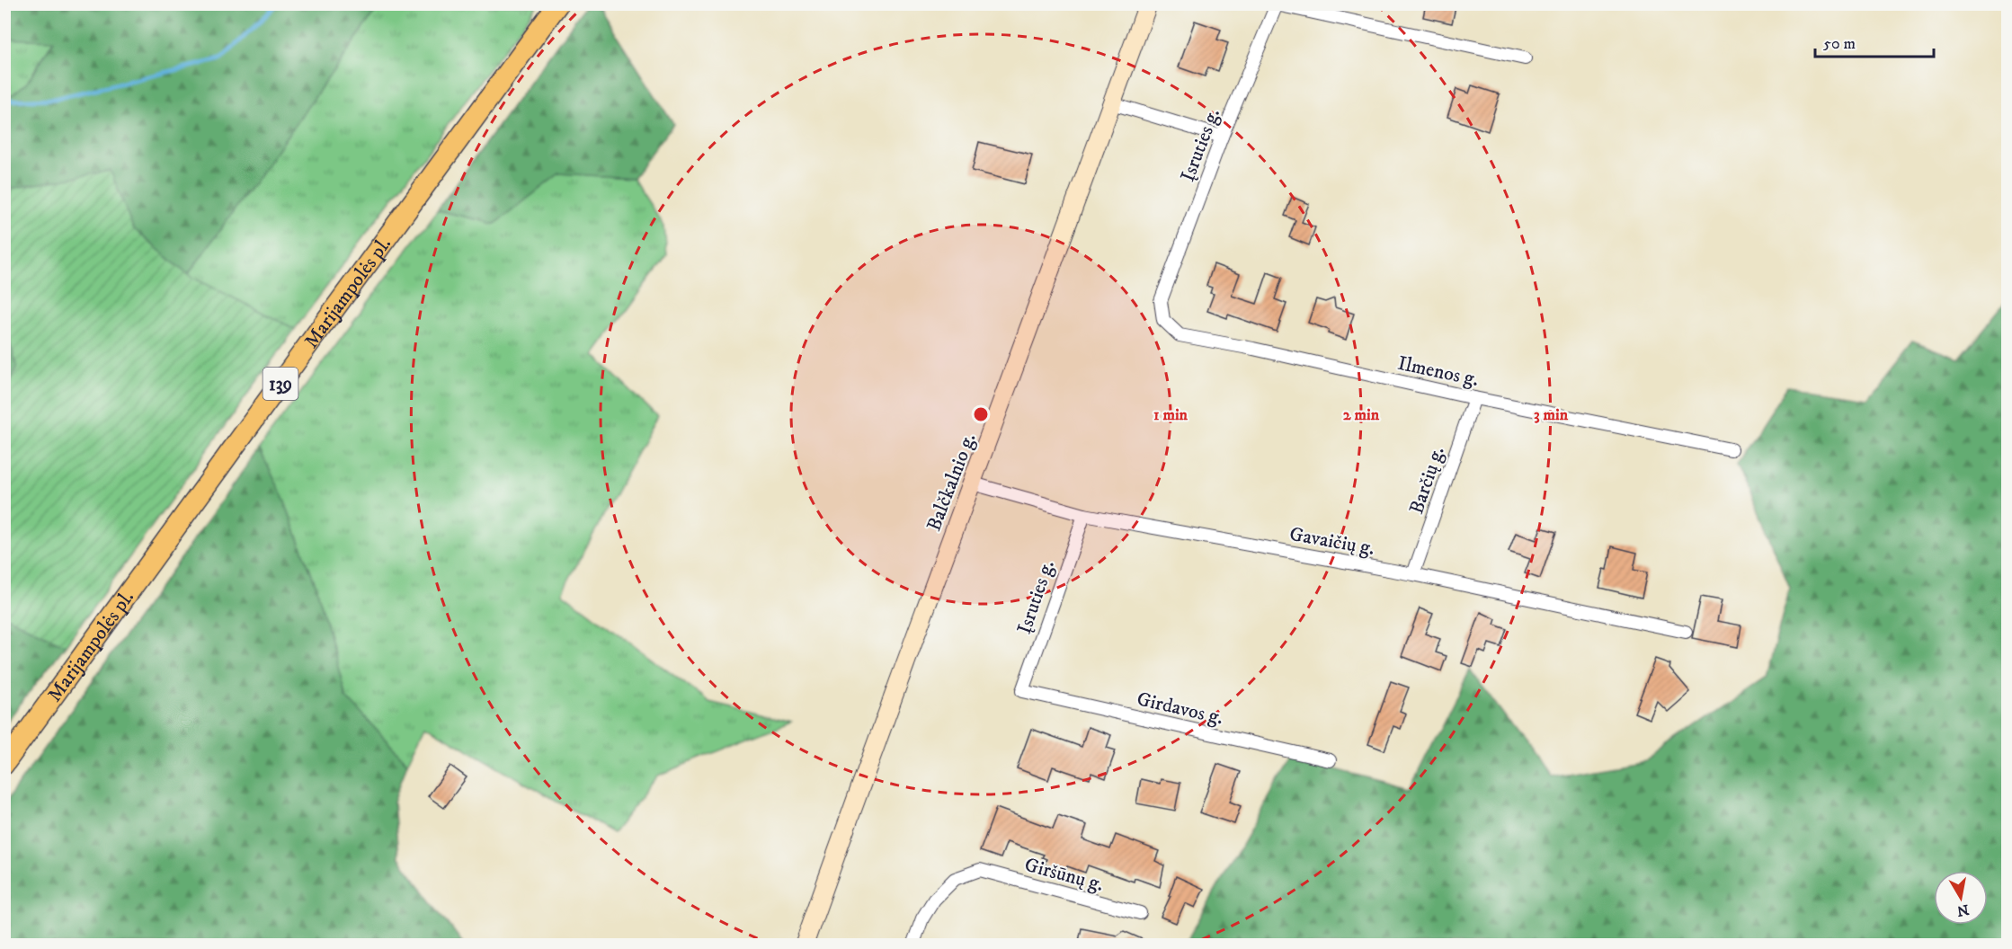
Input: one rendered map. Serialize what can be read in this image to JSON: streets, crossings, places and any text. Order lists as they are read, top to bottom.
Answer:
{
  "streets": {
    "main road": ["Marijampolės pl.", "139"],
    "street": [
      "Įsruties g.",
      "Ilmenos g.",
      "Barčių g.",
      "Balčkalnio g.",
      "Gavaičių g.",
      "Girdavos g.",
      "Giršūnų g."
    ]
  },
  "crossings": [
    ["Įsruties g.", "Ilmenos g."],
    ["Įsruties g.", "Gavaičių g."],
    ["Įsruties g.", "Girdavos g."],
    ["Ilmenos g.", "Barčių g."],
    ["Barčių g.", "Gavaičių g."],
    ["Balčkalnio g.", "Gavaičių g."]
  ],
  "scale_bar": "50 m",
  "north": "bottom",
  "rings": ["1 min", "2 min", "3 min"]
}
